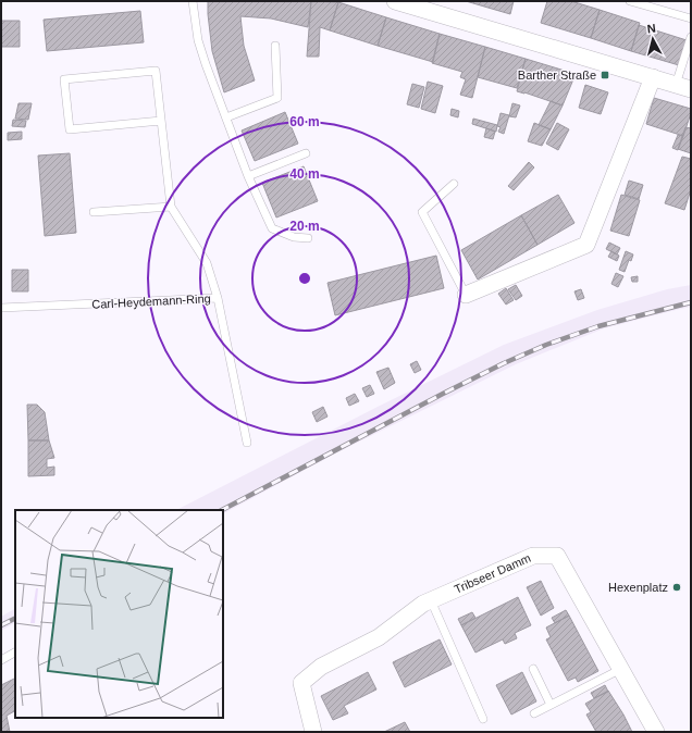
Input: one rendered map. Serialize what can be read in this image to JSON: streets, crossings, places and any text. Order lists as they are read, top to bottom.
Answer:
{
  "streets": {
    "street": ["Tribseer Damm"],
    "lane": ["Carl-Heydemann-Ring"]
  },
  "places": {
    "transit": ["Barther Straße"],
    "other": ["Hexenplatz"]
  },
  "north": "top",
  "rings": ["60 m", "40 m", "20 m"]
}
